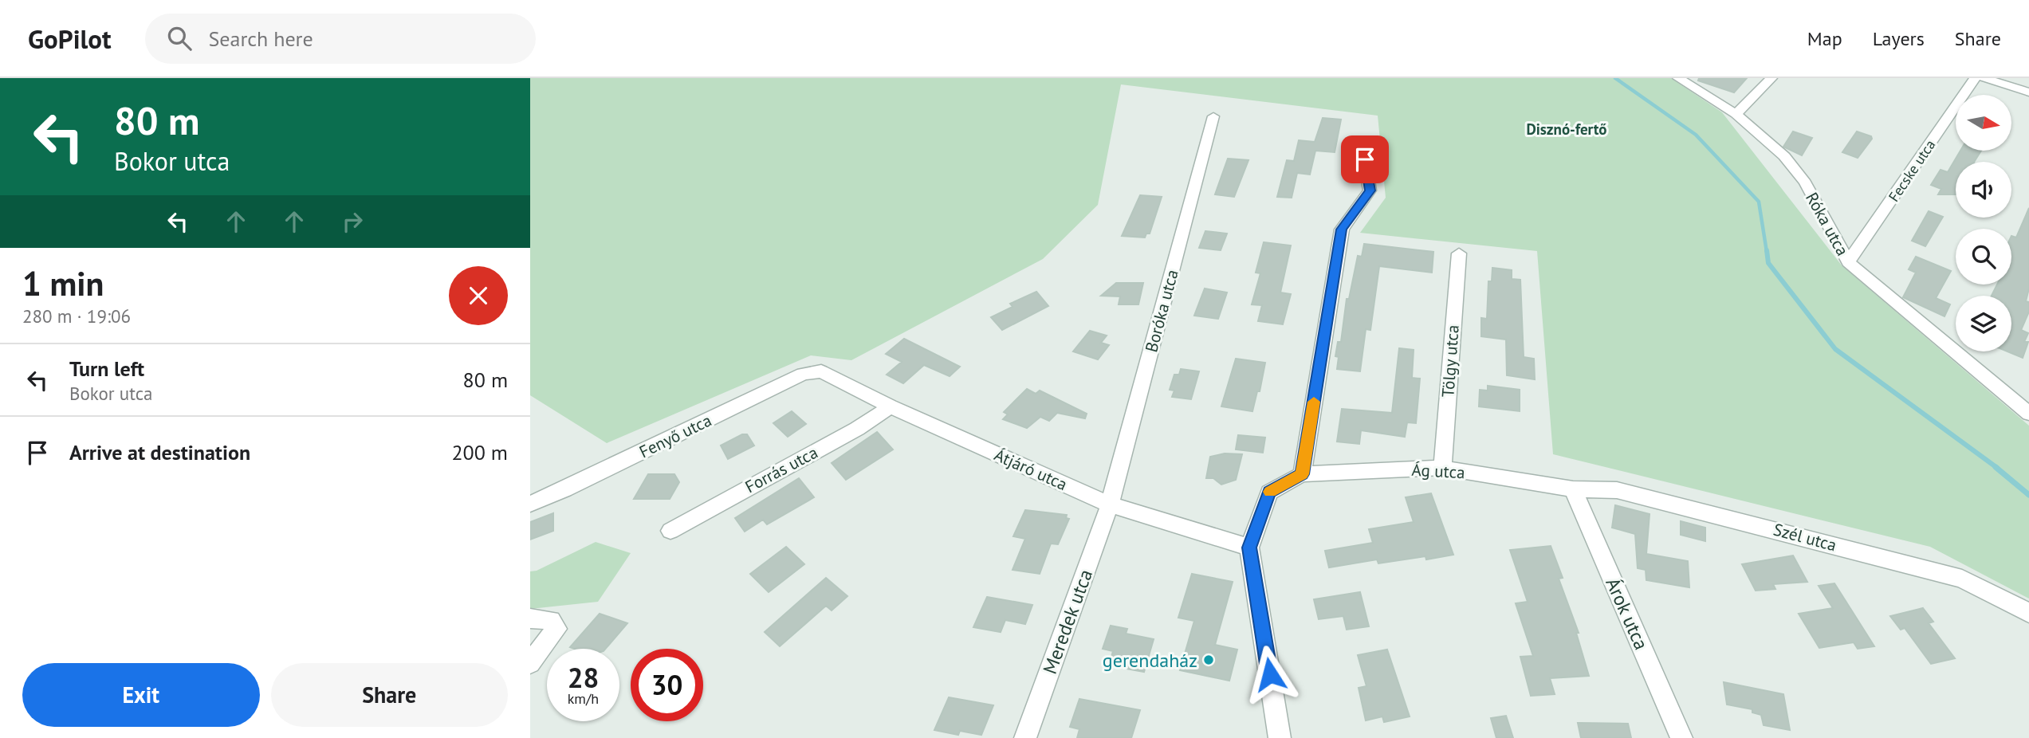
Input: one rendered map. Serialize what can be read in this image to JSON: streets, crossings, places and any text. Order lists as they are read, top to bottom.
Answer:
{
  "streets": {
    "street": [
      "Fecske utca",
      "Róka utca",
      "Boróka utca",
      "Tölgy utca",
      "Fenyő utca",
      "Forrás utca",
      "Átjáró utca",
      "Ág utca",
      "Szél utca",
      "Árok utca",
      "Meredek utca"
    ]
  },
  "crossings": [
    ["Fecske utca", "Róka utca"],
    ["Boróka utca", "Átjáró utca"],
    ["Boróka utca", "Meredek utca"],
    ["Tölgy utca", "Ág utca"],
    ["Fenyő utca", "Átjáró utca"],
    ["Forrás utca", "Átjáró utca"],
    ["Átjáró utca", "Meredek utca"],
    ["Ág utca", "Szél utca"],
    ["Ág utca", "Árok utca"],
    ["Szél utca", "Árok utca"]
  ],
  "districts": ["Disznó-fertő"],
  "places": ["gerendaház"],
  "north": "right",
  "page": {
    "header": "GoPilot",
    "search": "Search here",
    "nav": ["Map", "Layers", "Share"],
    "turn": ["80 m", "Bokor utca"],
    "heading": ["1 min", "280 m · 19:06"],
    "list": [
      {
        "name": "Turn left",
        "note": "Bokor utca",
        "value": "80 m"
      },
      {
        "name": "Arrive at destination",
        "value": "200 m"
      }
    ],
    "speed": "28 km/h",
    "limit": "30",
    "buttons": ["Exit", "Share"]
  }
}
